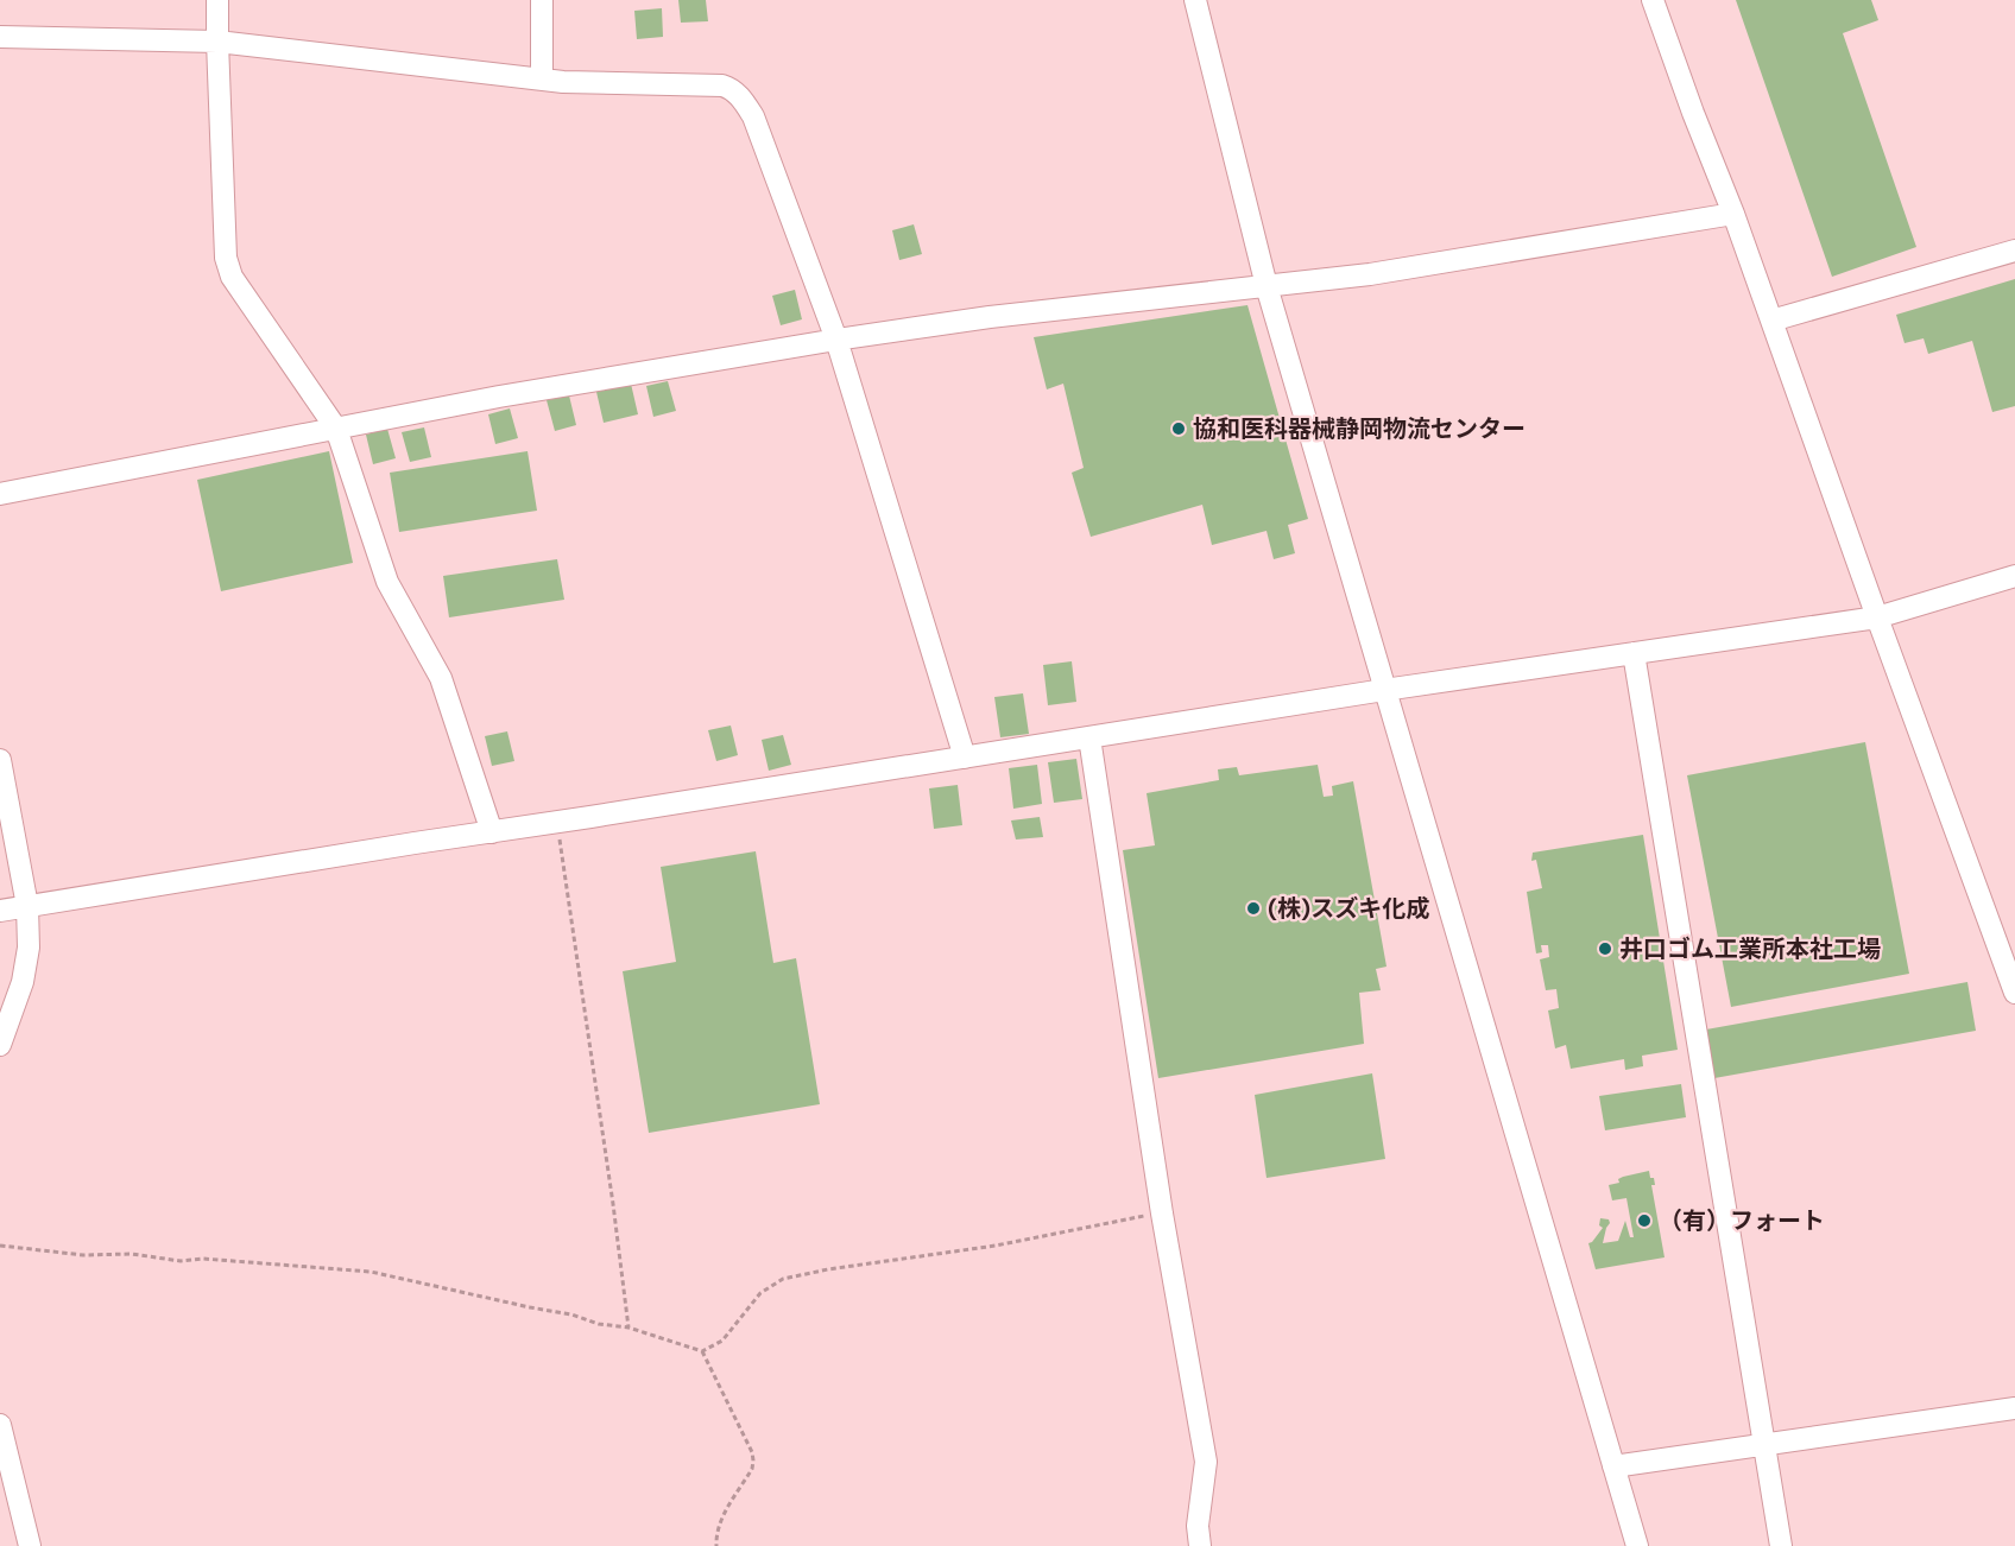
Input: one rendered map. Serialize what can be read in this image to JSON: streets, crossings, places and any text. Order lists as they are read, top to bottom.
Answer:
{
  "places": [
    "協和医科器械静岡物流センター",
    "(株)スズキ化成",
    "井口ゴム工業所本社工場",
    "（有）フォート"
  ]
}
